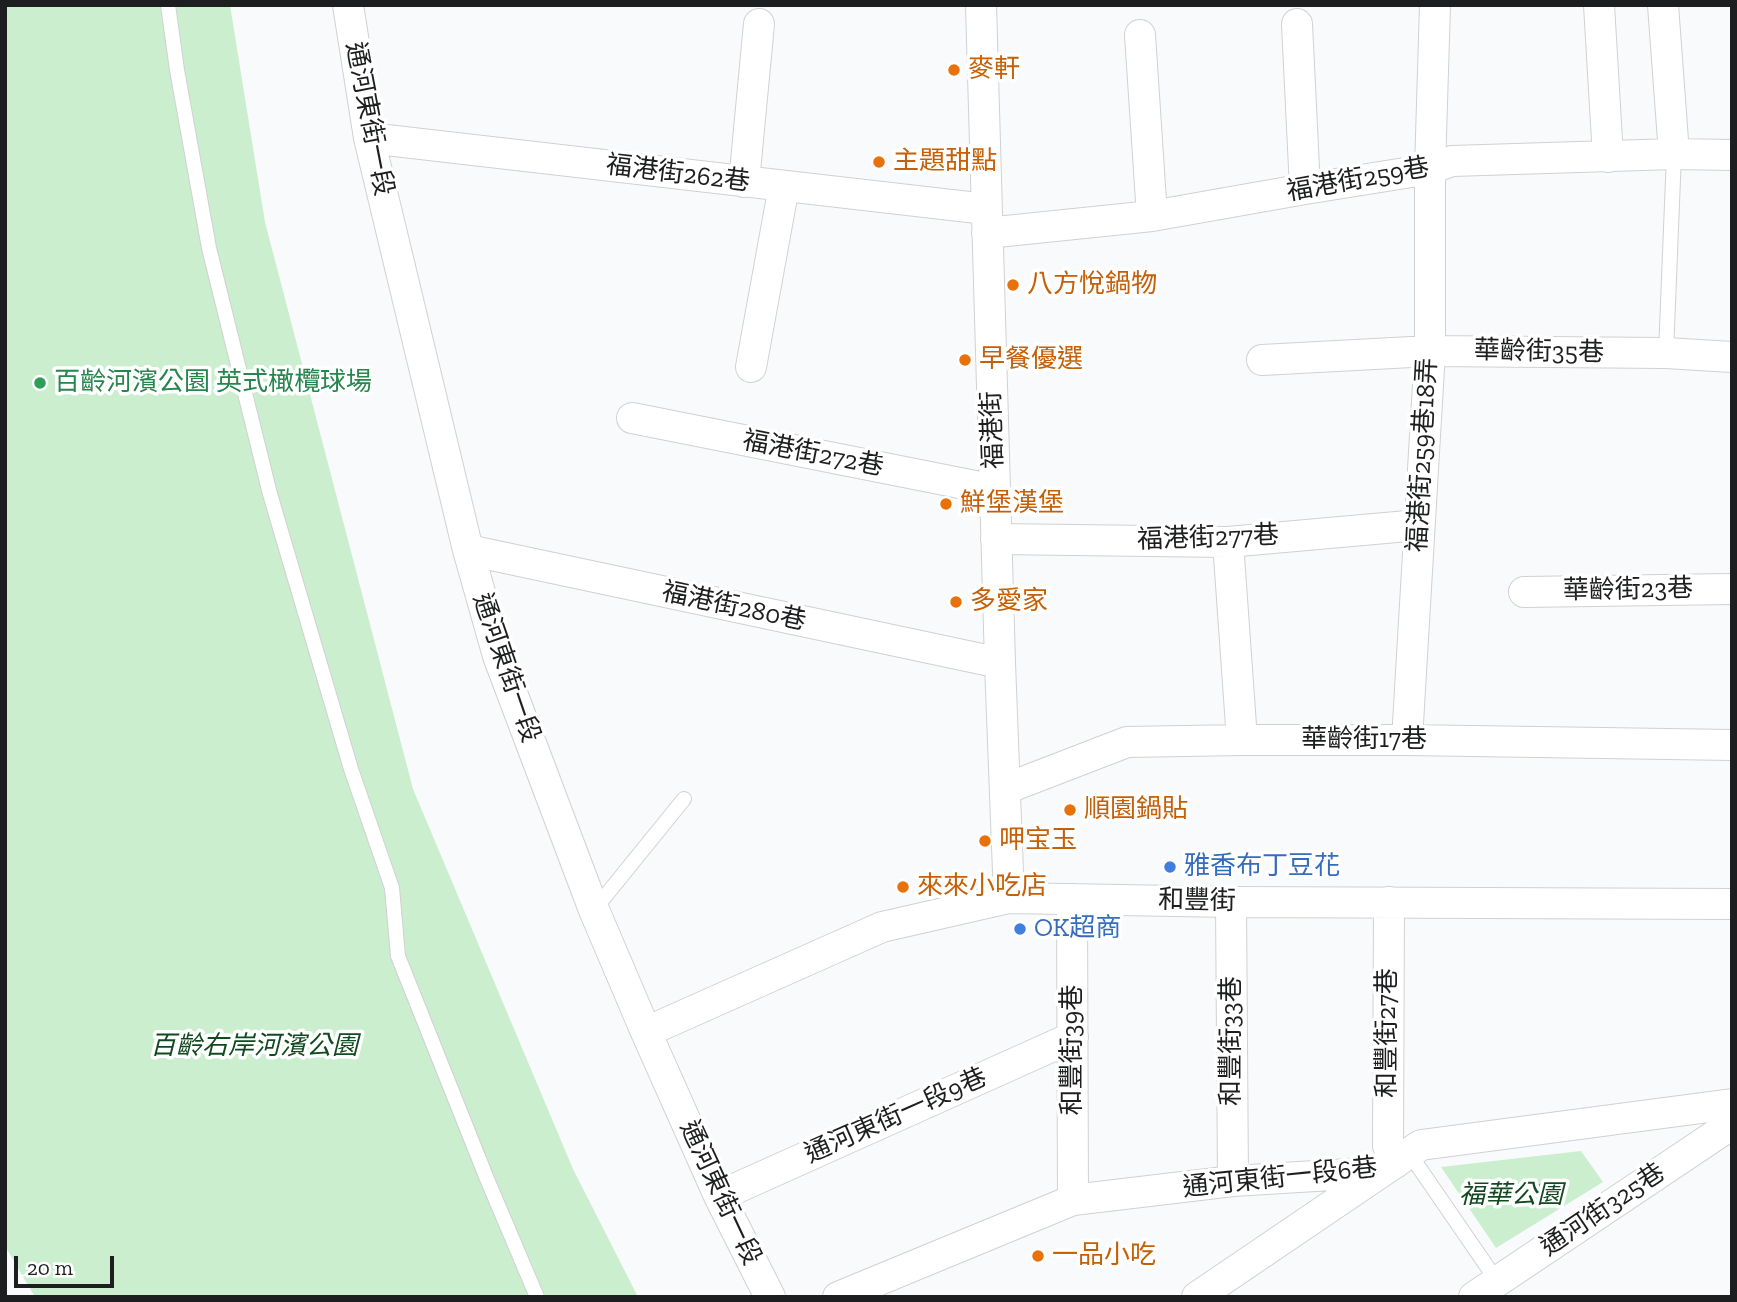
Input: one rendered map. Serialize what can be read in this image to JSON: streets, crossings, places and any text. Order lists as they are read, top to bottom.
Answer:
{
  "streets": {
    "street": [
      "通河東街一段",
      "福港街262巷",
      "福港街259巷",
      "華齡街35巷",
      "福港街",
      "福港街272巷",
      "福港街259巷18弄",
      "福港街277巷",
      "華齡街23巷",
      "福港街280巷",
      "華齡街17巷",
      "和豐街",
      "和豐街27巷",
      "和豐街33巷",
      "和豐街39巷",
      "通河東街一段9巷",
      "通河東街一段6巷",
      "通河街325巷"
    ]
  },
  "crossings": [
    ["通河東街一段", "福港街262巷"],
    ["通河東街一段", "福港街280巷"],
    ["通河東街一段", "和豐街"],
    ["通河東街一段", "通河東街一段9巷"],
    ["福港街262巷", "福港街259巷"],
    ["福港街262巷", "福港街"],
    ["福港街259巷", "福港街"],
    ["福港街259巷", "福港街259巷18弄"],
    ["華齡街35巷", "福港街259巷18弄"],
    ["福港街", "福港街272巷"],
    ["福港街", "福港街277巷"],
    ["福港街", "福港街280巷"],
    ["福港街", "華齡街17巷"],
    ["福港街", "和豐街"],
    ["福港街259巷18弄", "福港街277巷"],
    ["福港街259巷18弄", "華齡街17巷"],
    ["和豐街", "和豐街27巷"],
    ["和豐街", "和豐街33巷"],
    ["和豐街", "和豐街39巷"],
    ["和豐街27巷", "通河東街一段6巷"],
    ["和豐街33巷", "通河東街一段6巷"],
    ["和豐街39巷", "通河東街一段9巷"],
    ["和豐街39巷", "通河東街一段6巷"]
  ],
  "parks": ["百齡右岸河濱公園", "福華公園"],
  "places": [
    "麥軒",
    "主題甜點",
    "八方悅鍋物",
    "早餐優選",
    "百齡河濱公園 英式橄欖球場",
    "鮮堡漢堡",
    "多愛家",
    "順園鍋貼",
    "呷宝玉",
    "雅香布丁豆花",
    "來來小吃店",
    "OK超商",
    "一品小吃"
  ],
  "scale_bar": "20 m"
}
